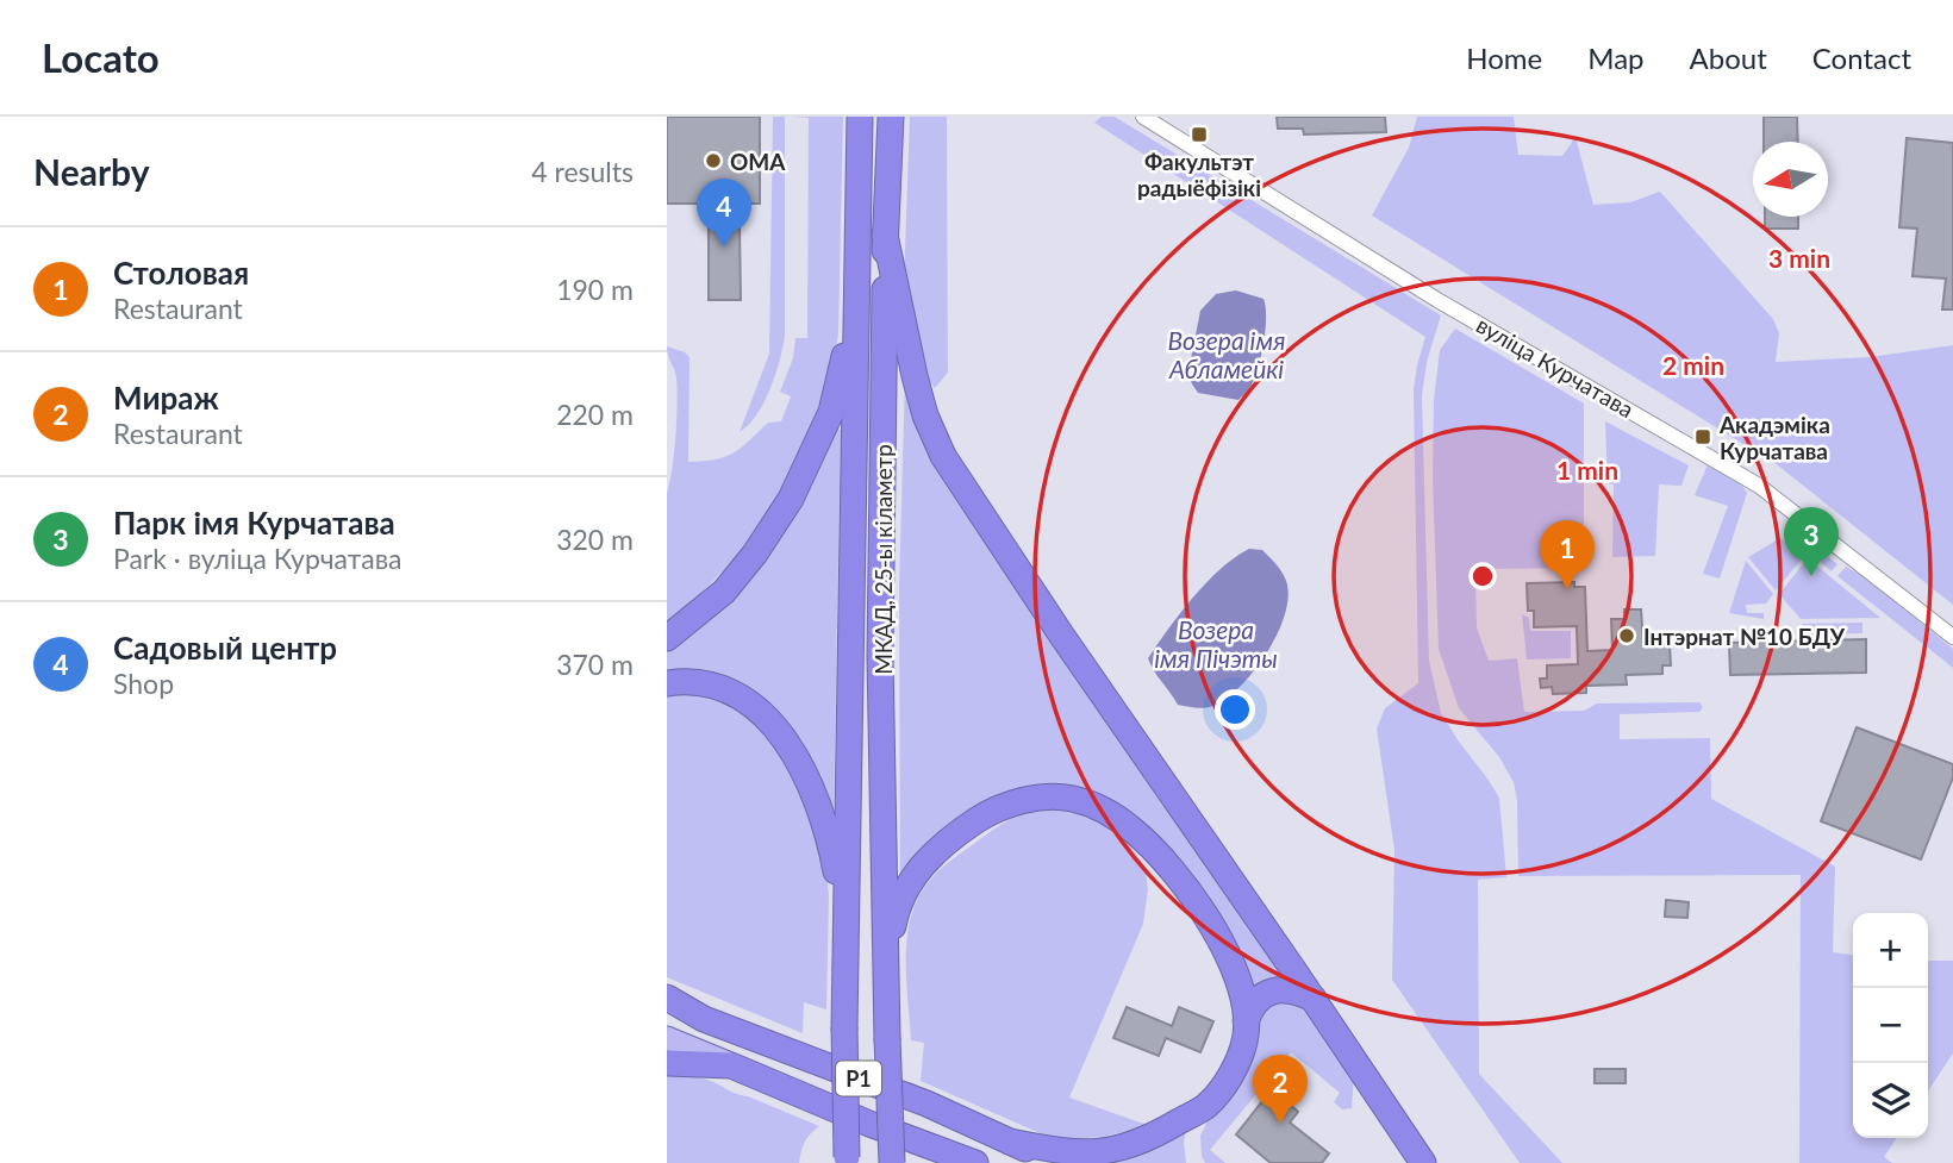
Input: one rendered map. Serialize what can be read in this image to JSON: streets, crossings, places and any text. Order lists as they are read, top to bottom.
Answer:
{
  "streets": {
    "highway": ["МКАД, 25-ы кіламетр", "Р1"],
    "street": ["вуліца Курчатава"]
  },
  "water": ["Возера імя Абламейкі", "Возера імя Пічэты"],
  "places": {
    "transit": ["Факультэт радыёфізікі", "Акадэміка Курчатава"],
    "other": ["ОМА", "Інтэрнат №10 БДУ"]
  },
  "north": "left",
  "page": {
    "header": "Locato",
    "nav": [
      "Home",
      "Map",
      "About",
      "Contact"
    ],
    "heading": ["Nearby", "4 results"],
    "pins": [
      "4",
      "3",
      "1",
      "2"
    ],
    "list": [
      {
        "mark": "1",
        "name": "Столовая",
        "note": "Restaurant",
        "value": "190 m"
      },
      {
        "mark": "2",
        "name": "Мираж",
        "note": "Restaurant",
        "value": "220 m"
      },
      {
        "mark": "3",
        "name": "Парк імя Курчатава",
        "note": "Park · вуліца Курчатава",
        "value": "320 m"
      },
      {
        "mark": "4",
        "name": "Садовый центр",
        "note": "Shop",
        "value": "370 m"
      }
    ],
    "map_buttons": ["+", "−"]
  },
  "rings": ["3 min", "2 min", "1 min"]
}
